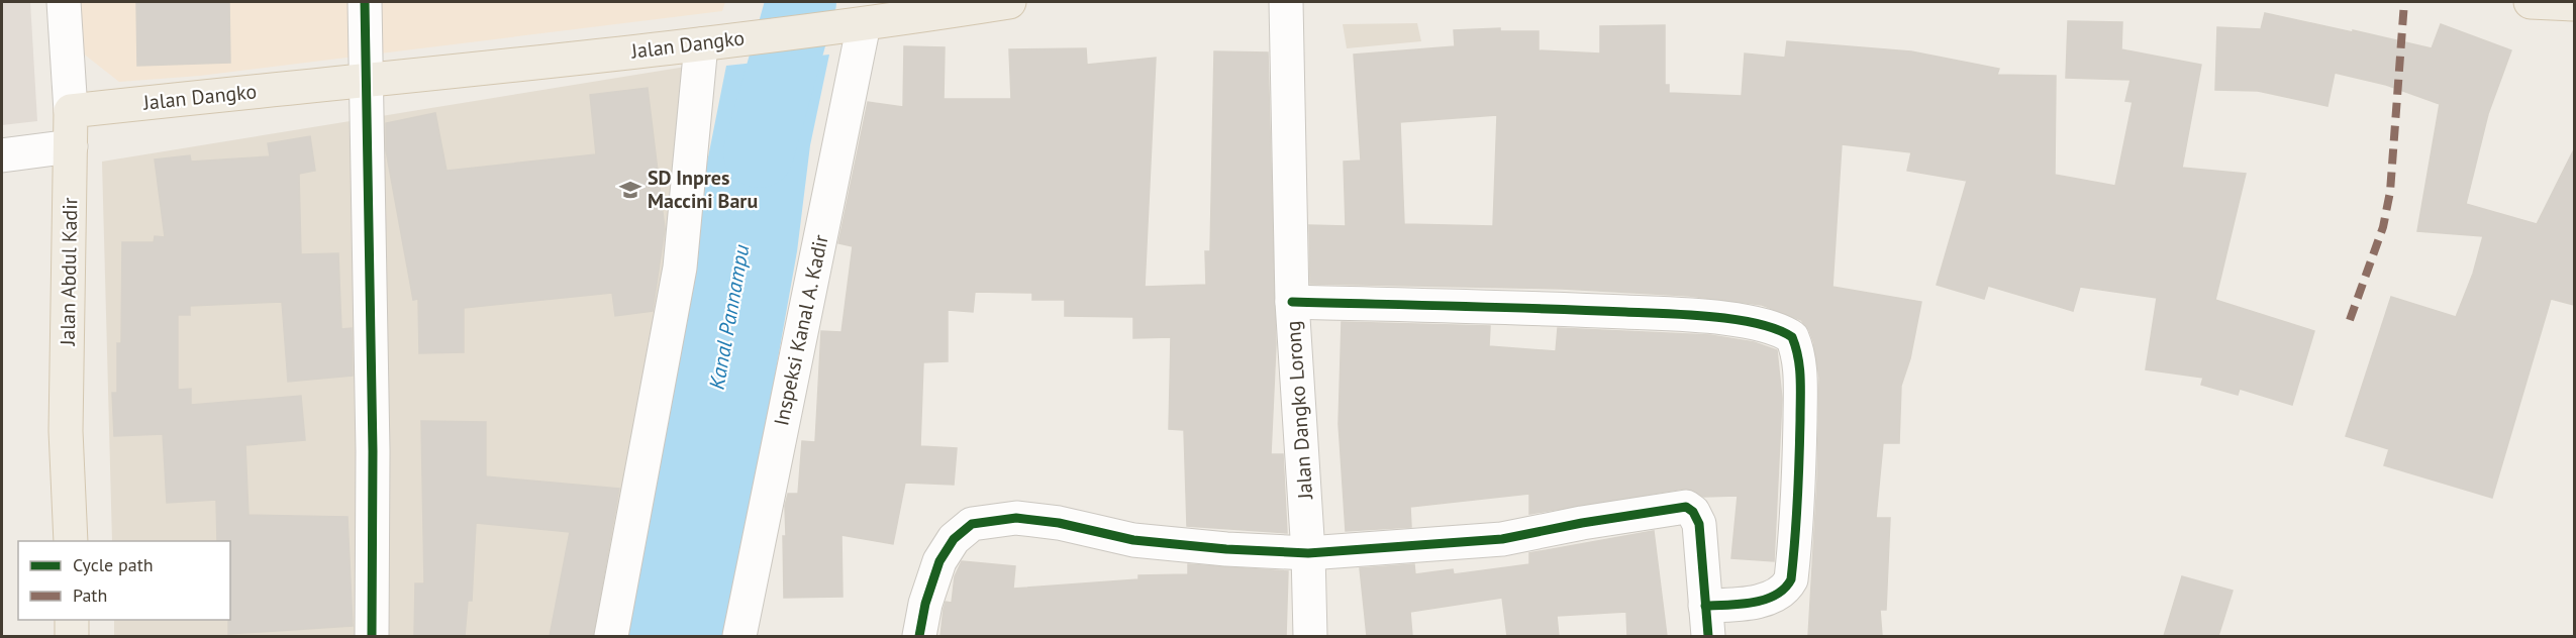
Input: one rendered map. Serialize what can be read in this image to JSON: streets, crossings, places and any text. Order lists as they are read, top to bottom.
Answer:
{
  "streets": {
    "main road": ["Jalan Dangko", "Jalan Abdul Kadir"],
    "street": ["Inspeksi Kanal A. Kadir", "Jalan Dangko Lorong"]
  },
  "crossings": [
    ["Jalan Dangko", "Jalan Abdul Kadir"],
    ["Jalan Dangko", "Inspeksi Kanal A. Kadir"]
  ],
  "water": ["Kanal Pannampu"],
  "places": {
    "school or university": ["SD Inpres Maccini Baru"]
  },
  "legend": ["Cycle path", "Path"]
}
